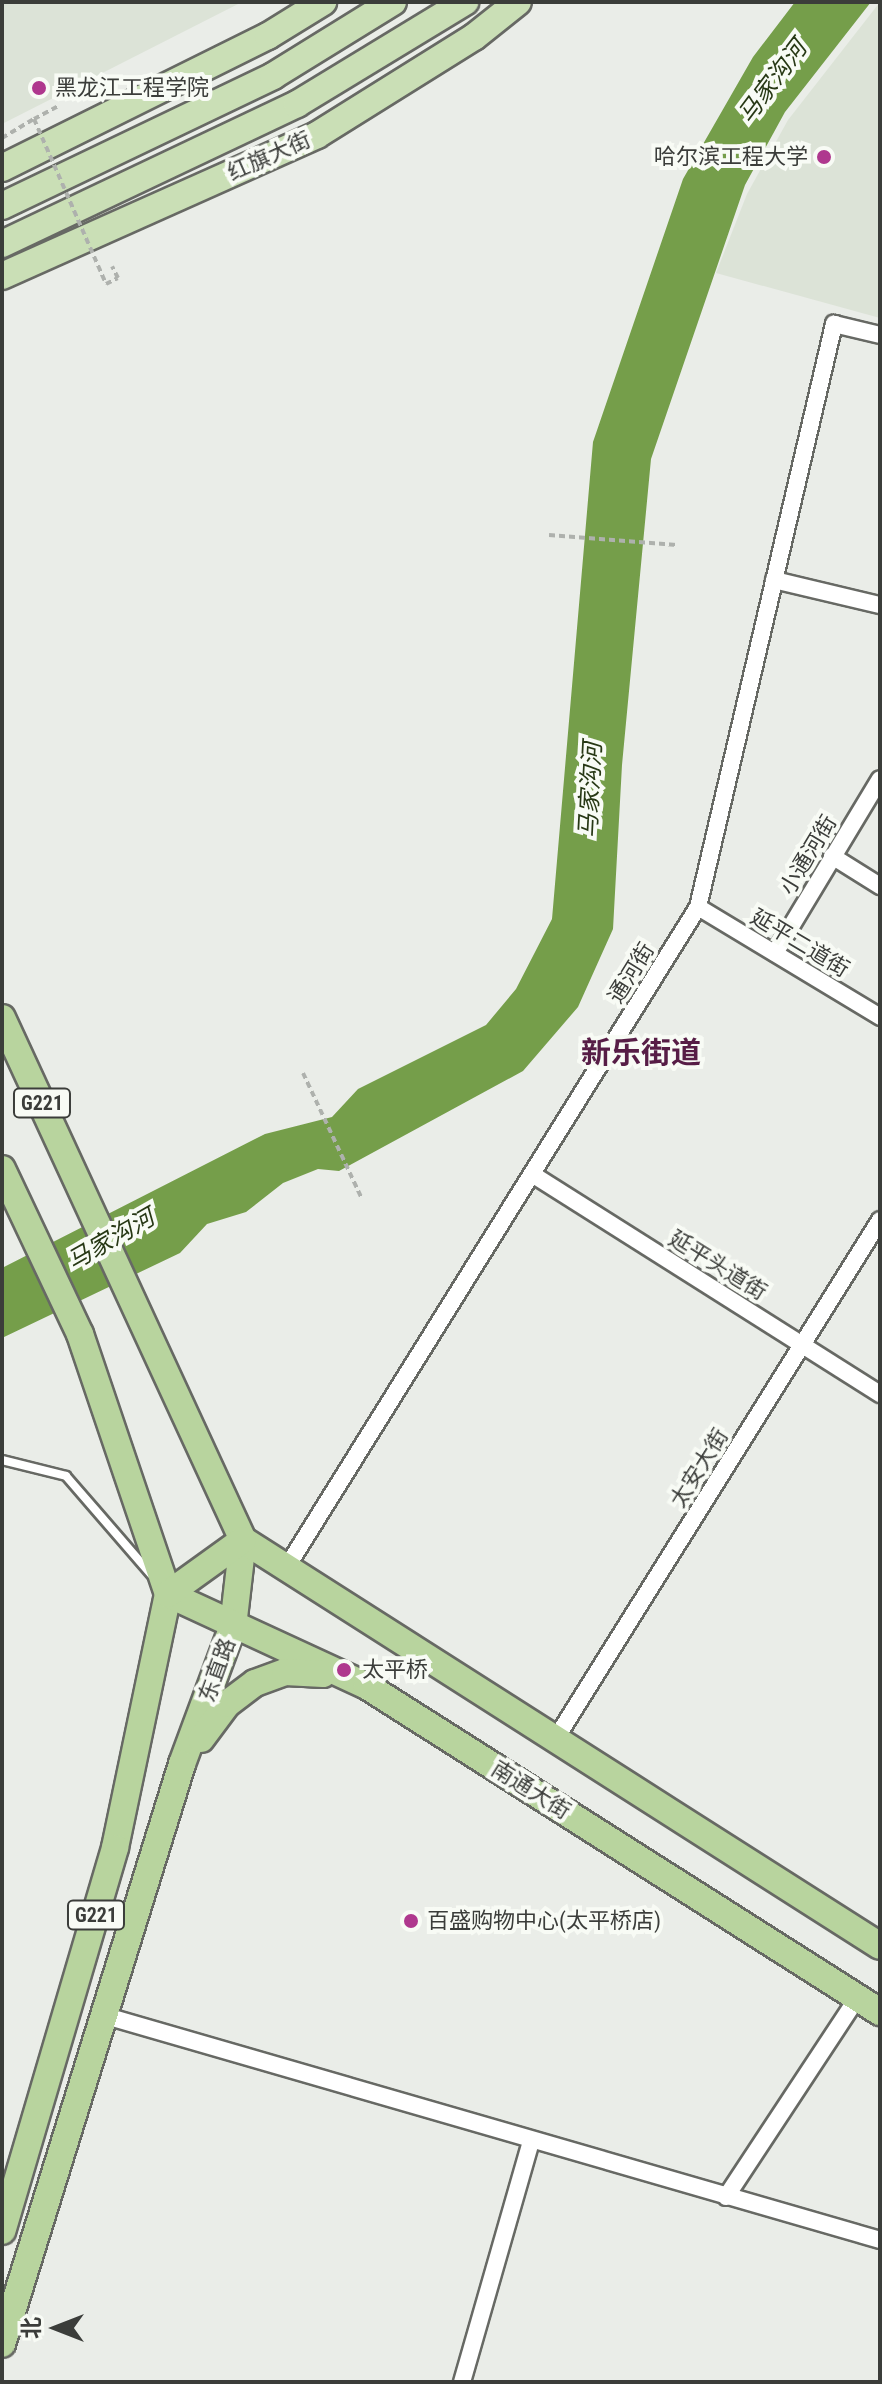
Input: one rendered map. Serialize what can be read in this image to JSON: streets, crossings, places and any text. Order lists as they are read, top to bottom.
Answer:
{
  "streets": {
    "highway": ["G221", "东直路", "南通大街"],
    "main road": ["红旗大街"],
    "street": [
      "小通河街",
      "延平二道街",
      "通河街",
      "延平头道街",
      "太安大街"
    ]
  },
  "crossings": [
    ["小通河街", "延平二道街"],
    ["延平二道街", "通河街"],
    ["通河街", "延平头道街"],
    ["G221", "东直路"],
    ["G221", "南通大街"],
    ["延平头道街", "太安大街"],
    ["东直路", "南通大街"]
  ],
  "districts": ["新乐街道"],
  "water": ["马家沟河"],
  "places": [
    "黑龙江工程学院",
    "哈尔滨工程大学",
    "太平桥",
    "百盛购物中心(太平桥店)"
  ],
  "north": "left"
}
